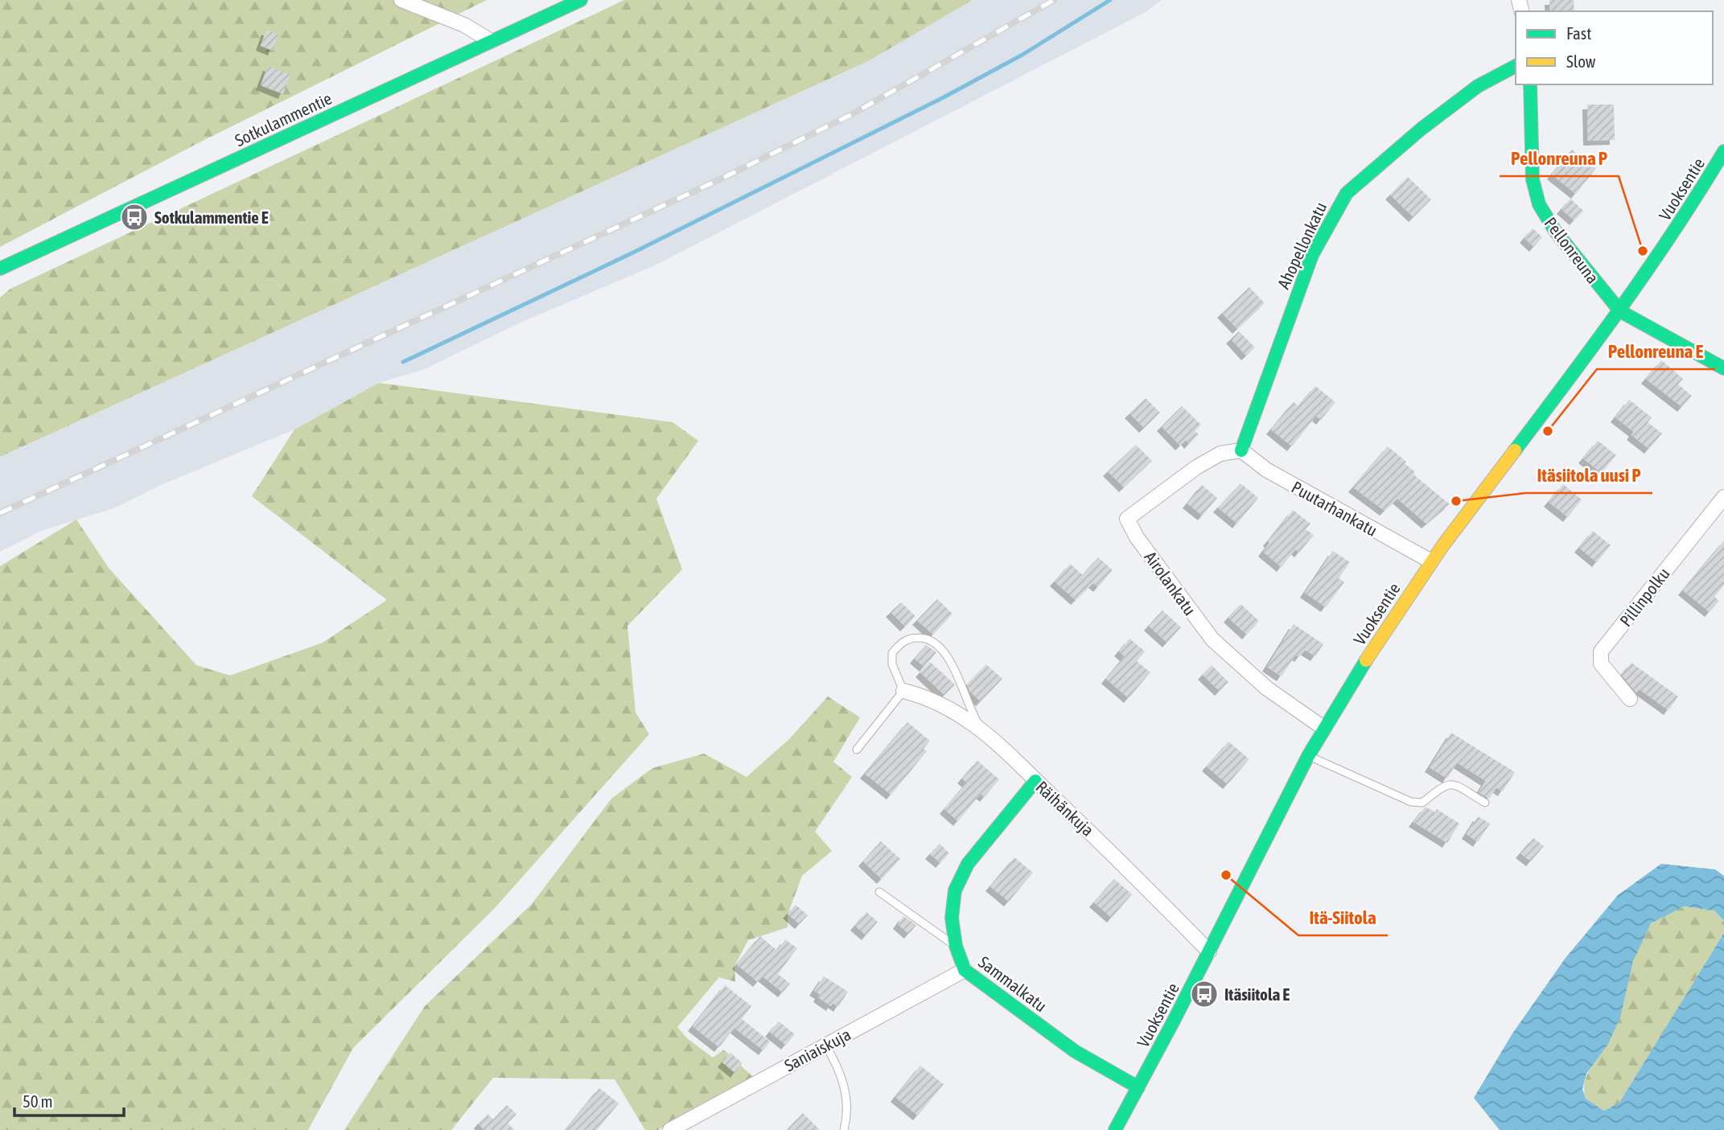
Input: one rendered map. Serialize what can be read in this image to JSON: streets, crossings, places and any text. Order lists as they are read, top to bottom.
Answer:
{
  "streets": {
    "street": [
      "Sotkulammentie",
      "Vuoksentie",
      "Ahopellonkatu",
      "Pellonreuna",
      "Puutarhankatu",
      "Airolankatu",
      "Pillinpolku",
      "Räihänkuja",
      "Sammalkatu",
      "Saniaiskuja"
    ]
  },
  "crossings": [
    ["Vuoksentie", "Pellonreuna"],
    ["Vuoksentie", "Puutarhankatu"],
    ["Vuoksentie", "Airolankatu"],
    ["Vuoksentie", "Räihänkuja"],
    ["Vuoksentie", "Sammalkatu"],
    ["Ahopellonkatu", "Puutarhankatu"],
    ["Ahopellonkatu", "Airolankatu"],
    ["Puutarhankatu", "Airolankatu"],
    ["Räihänkuja", "Sammalkatu"],
    ["Sammalkatu", "Saniaiskuja"]
  ],
  "places": {
    "bus stop": ["Sotkulammentie E", "Itäsiitola E"],
    "other": [
      "Pellonreuna P",
      "Pellonreuna E",
      "Itäsiitola uusi P",
      "Itä-Siitola"
    ]
  },
  "legend": ["Fast", "Slow"],
  "scale_bar": "50 m"
}
